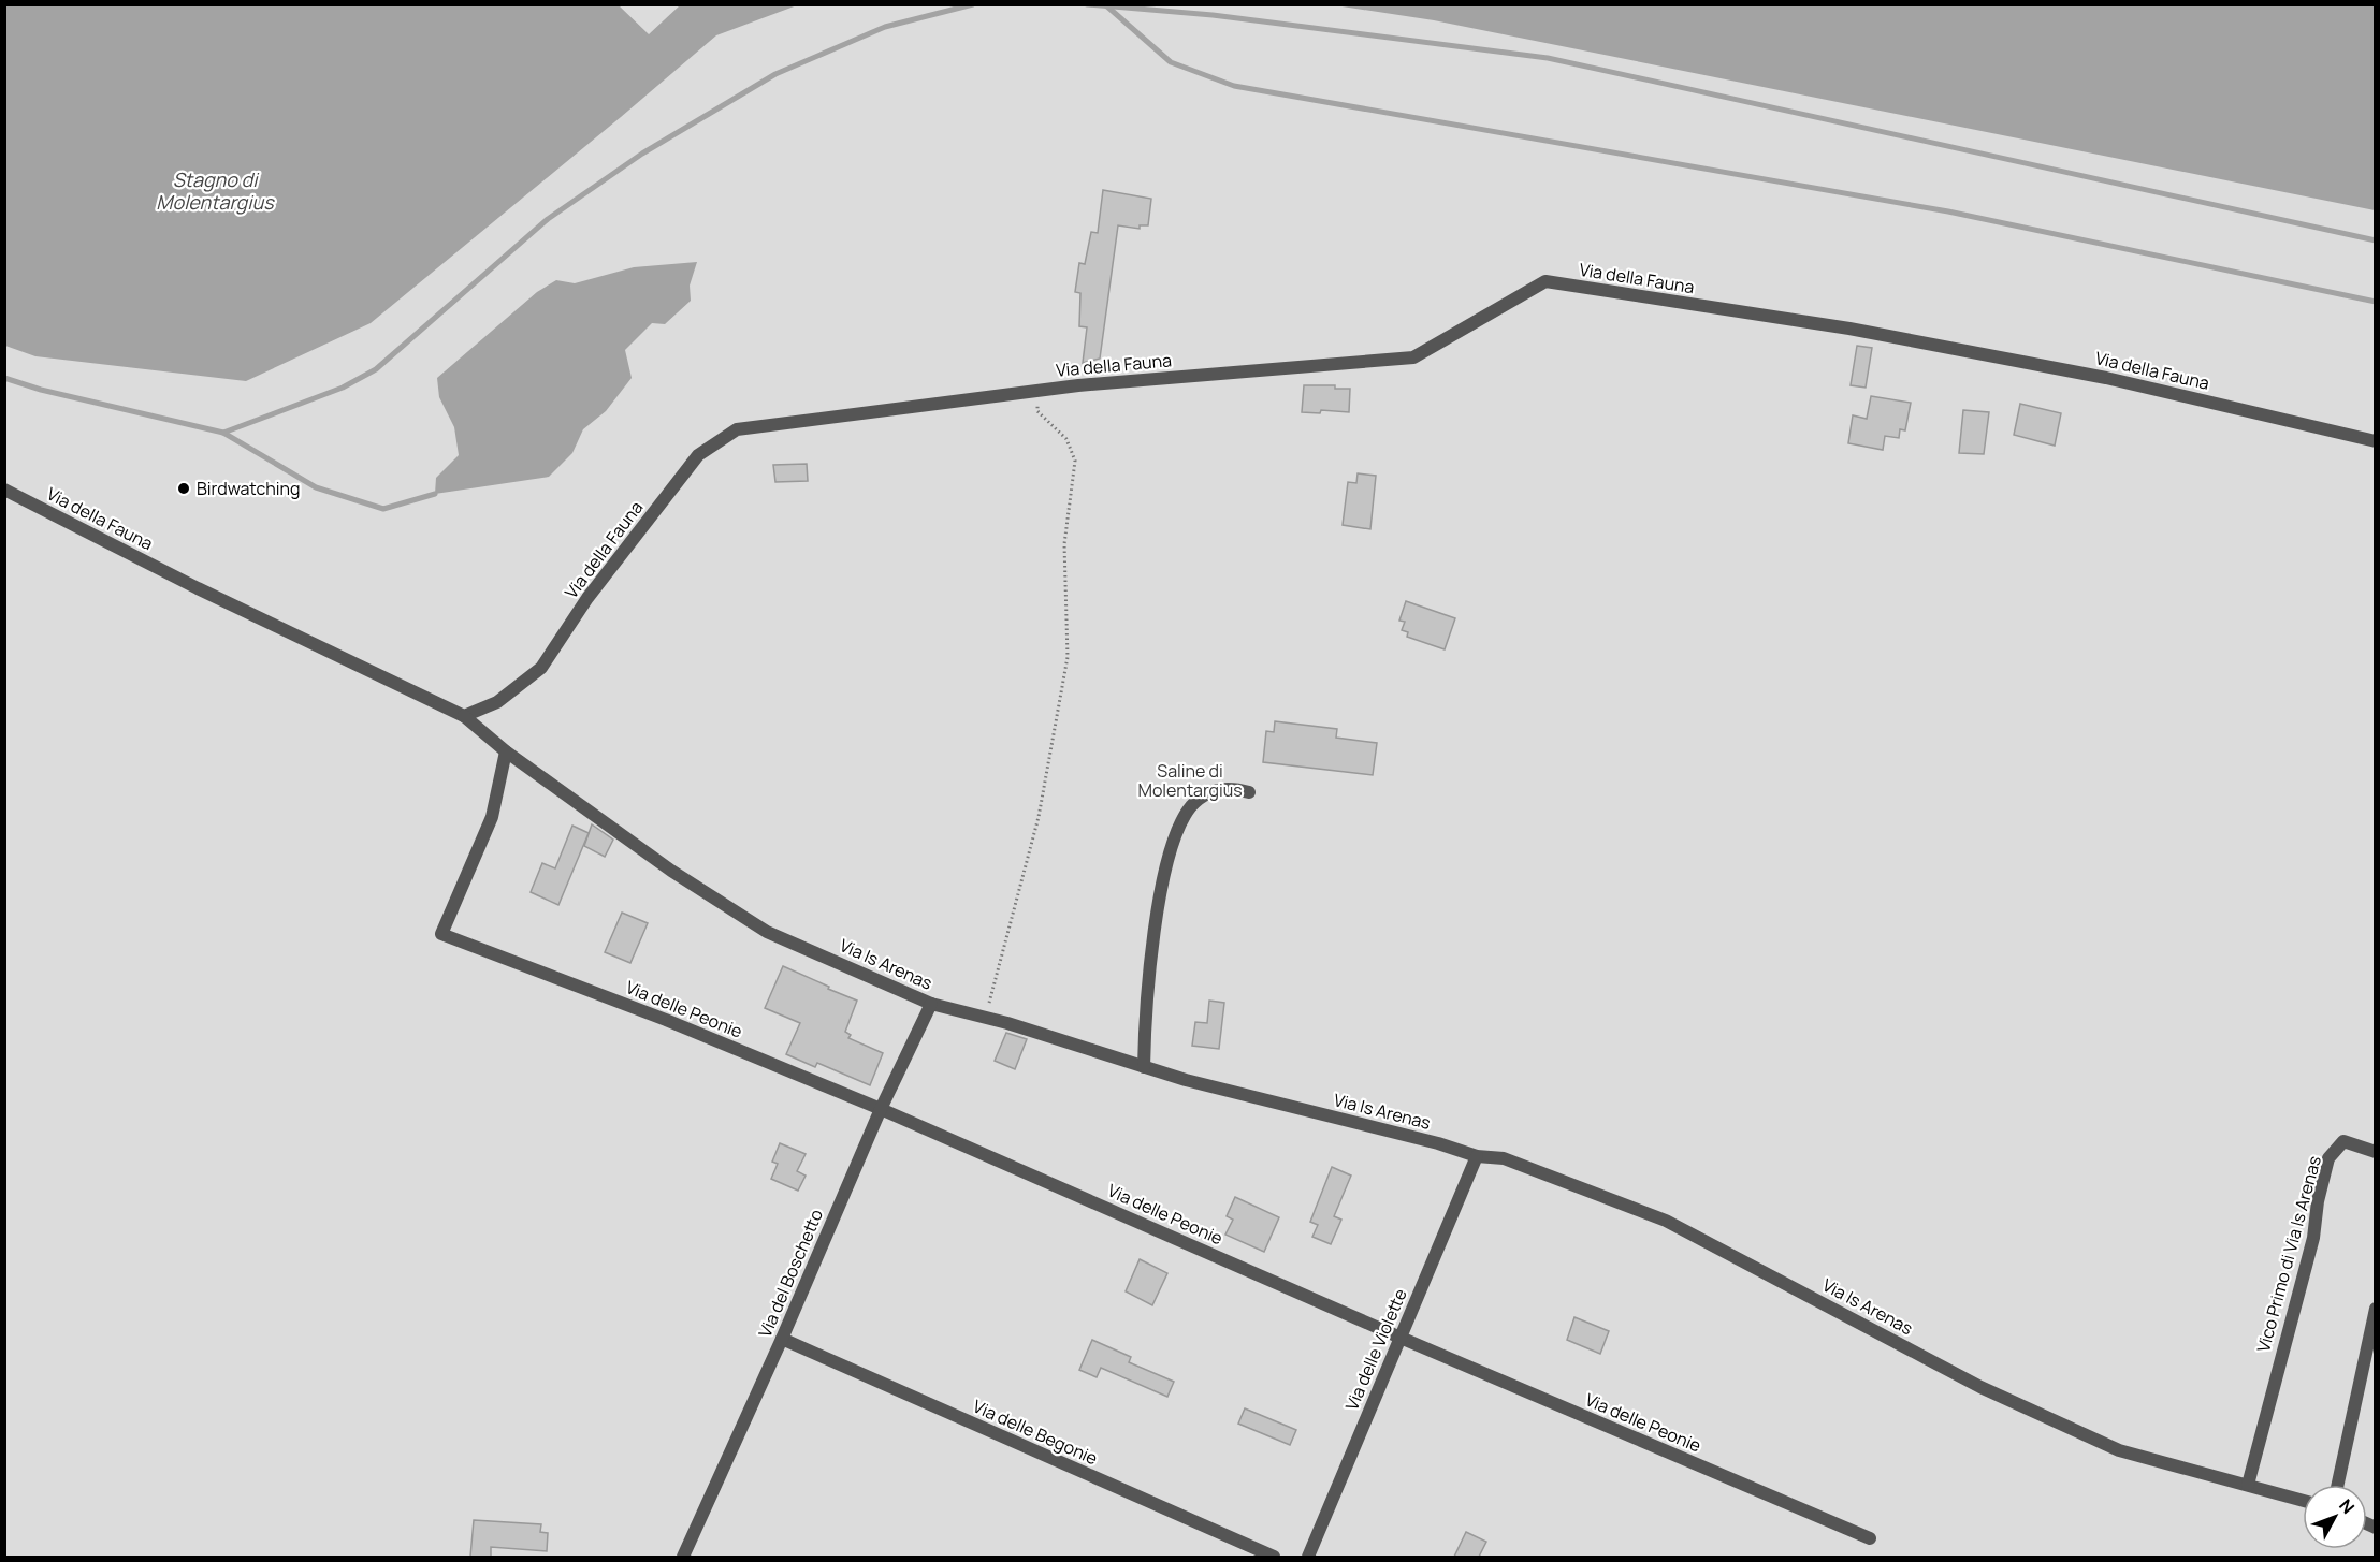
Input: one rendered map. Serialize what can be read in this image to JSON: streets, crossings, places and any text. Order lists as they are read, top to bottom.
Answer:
{
  "streets": {
    "street": [
      "Via della Fauna",
      "Via Is Arenas",
      "Via delle Peonie",
      "Vico Primo di Via Is Arenas",
      "Via del Boschetto",
      "Via delle Violette",
      "Via delle Begonie"
    ]
  },
  "crossings": [
    ["Via della Fauna", "Via Is Arenas"],
    ["Via Is Arenas", "Via delle Peonie"],
    ["Via Is Arenas", "Vico Primo di Via Is Arenas"],
    ["Via Is Arenas", "Via del Boschetto"],
    ["Via Is Arenas", "Via delle Violette"],
    ["Via delle Peonie", "Via del Boschetto"],
    ["Via delle Peonie", "Via delle Violette"],
    ["Via del Boschetto", "Via delle Begonie"]
  ],
  "water": ["Stagno di Molentargius"],
  "parks": ["Saline di Molentargius"],
  "places": ["Birdwatching"],
  "north": "top right"
}
